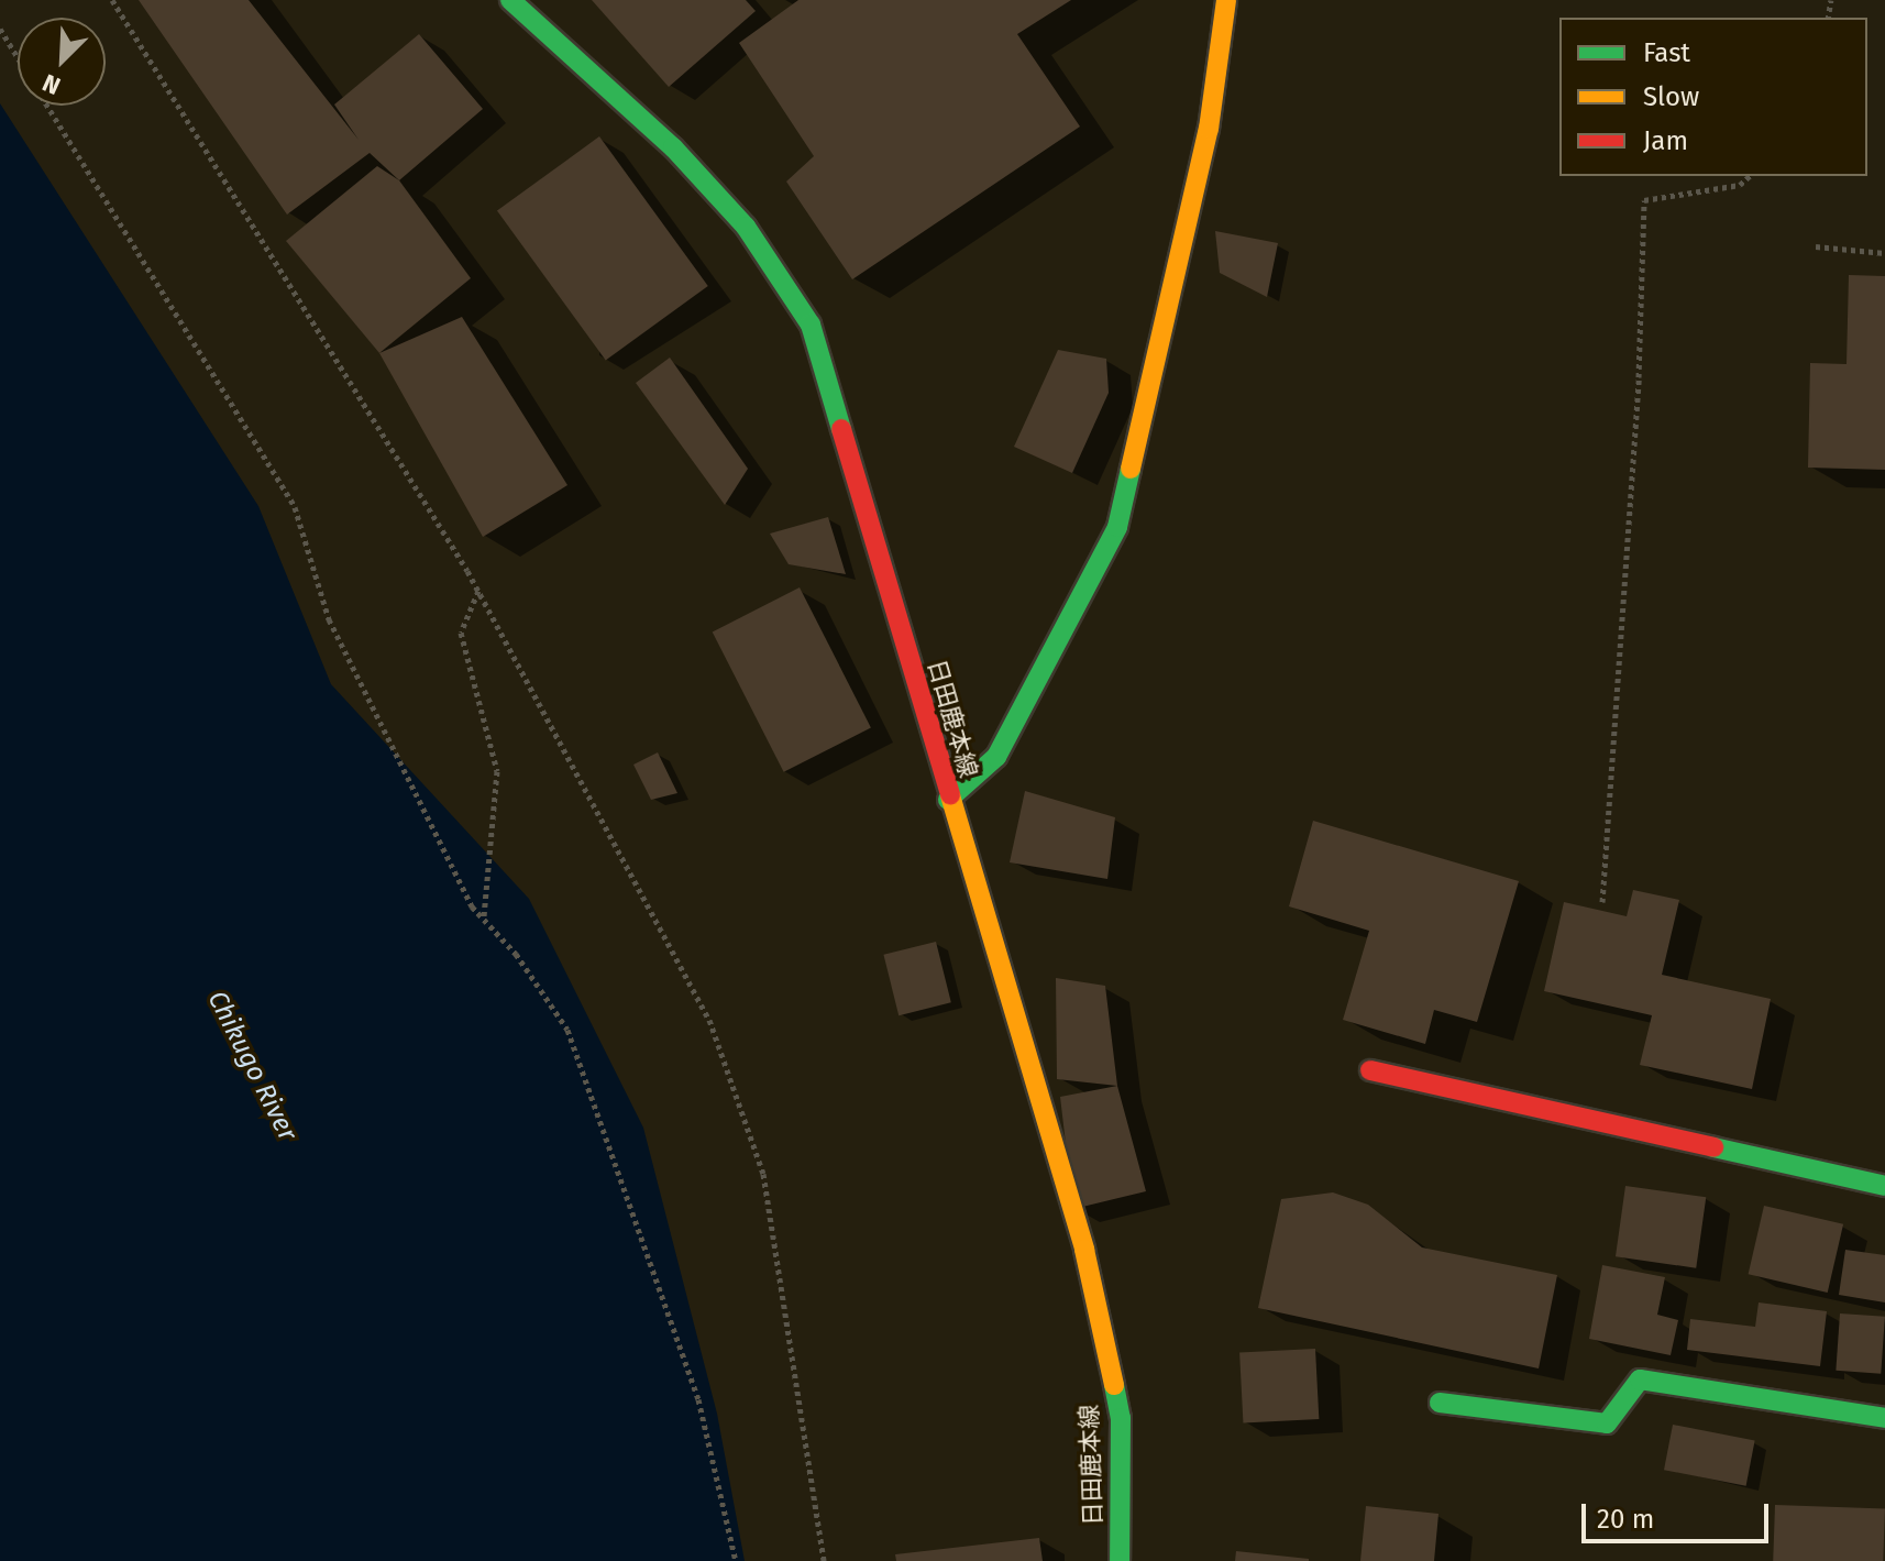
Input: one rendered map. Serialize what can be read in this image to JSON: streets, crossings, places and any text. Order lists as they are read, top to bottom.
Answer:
{
  "streets": {
    "street": ["日田鹿本線"]
  },
  "water": ["Chikugo River"],
  "legend": ["Fast", "Slow", "Jam"],
  "scale_bar": "20 m",
  "north": "bottom left"
}
